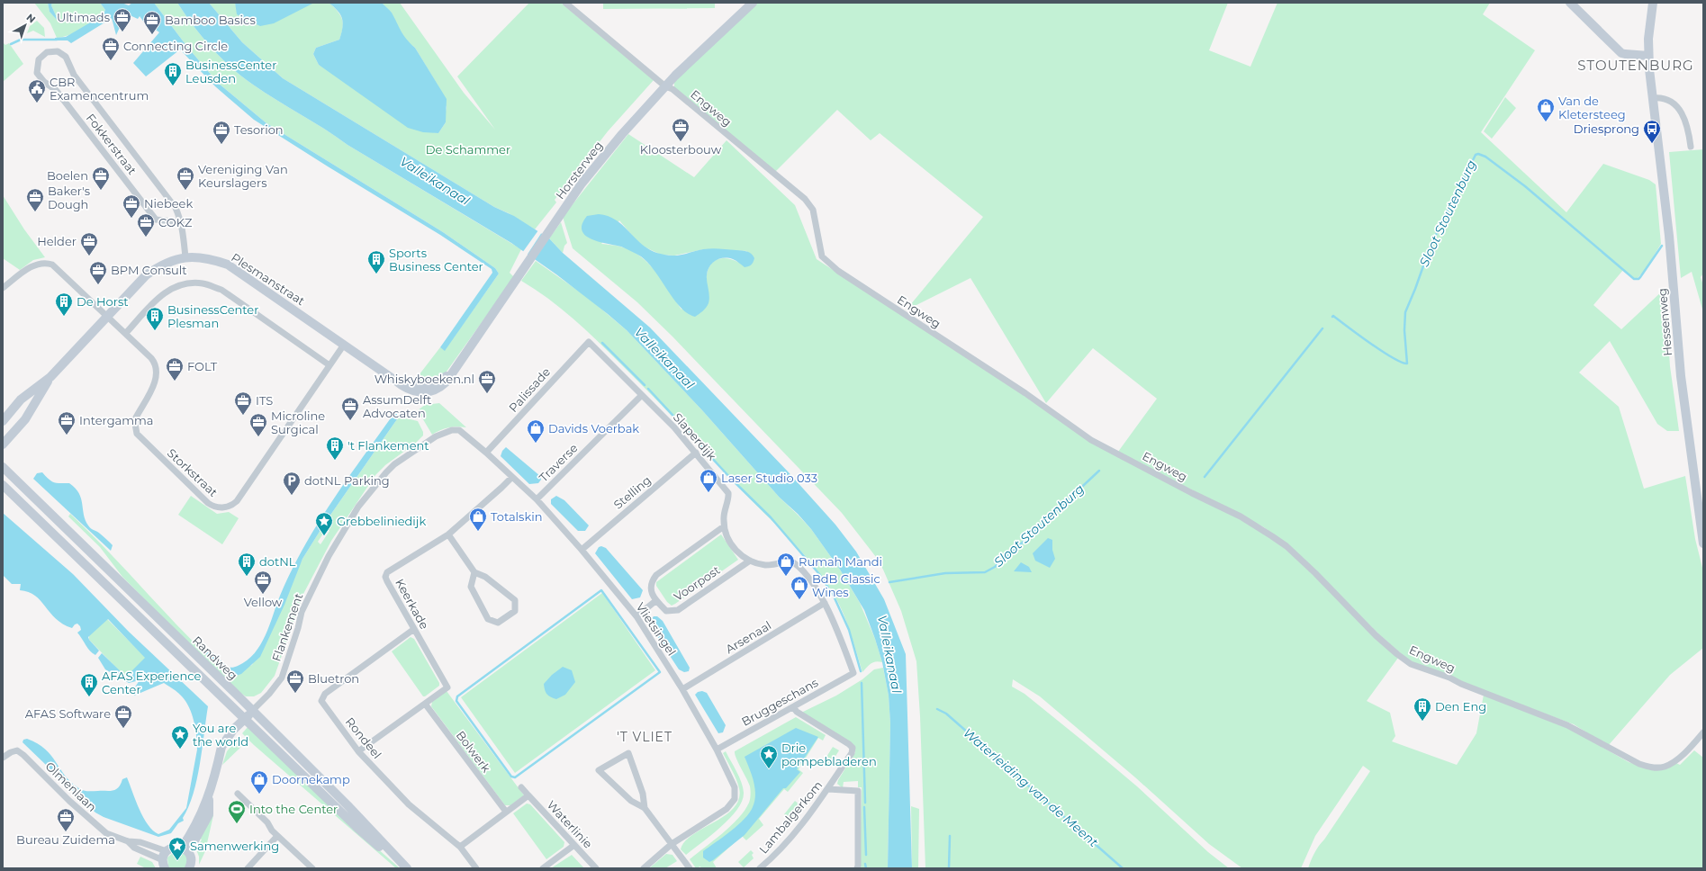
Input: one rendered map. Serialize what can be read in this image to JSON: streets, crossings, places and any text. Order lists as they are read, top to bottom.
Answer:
{
  "streets": {
    "street": [
      "Engweg",
      "Fokkerstraat",
      "Horsterweg",
      "Plesmanstraat",
      "Hessenweg",
      "Palissade",
      "Slaperdijk",
      "Traverse",
      "Storkstraat",
      "Stelling",
      "Voorpost",
      "Keerkade",
      "Flankement",
      "Vlietsingel",
      "Arsenaal",
      "Randweg",
      "Bruggeschans",
      "Rondeel",
      "Bolwerk",
      "Olmenlaan",
      "Lambalgerkom",
      "Waterlinie"
    ]
  },
  "crossings": [
    ["Engweg", "Horsterweg"],
    ["Fokkerstraat", "Plesmanstraat"],
    ["Horsterweg", "Plesmanstraat"],
    ["Plesmanstraat", "Storkstraat"],
    ["Palissade", "Slaperdijk"],
    ["Palissade", "Vlietsingel"],
    ["Slaperdijk", "Traverse"],
    ["Slaperdijk", "Stelling"],
    ["Slaperdijk", "Voorpost"],
    ["Slaperdijk", "Arsenaal"],
    ["Slaperdijk", "Bruggeschans"],
    ["Traverse", "Vlietsingel"],
    ["Stelling", "Vlietsingel"],
    ["Keerkade", "Vlietsingel"],
    ["Keerkade", "Rondeel"],
    ["Keerkade", "Bolwerk"],
    ["Flankement", "Vlietsingel"],
    ["Flankement", "Randweg"],
    ["Vlietsingel", "Arsenaal"],
    ["Vlietsingel", "Bruggeschans"],
    ["Bruggeschans", "Lambalgerkom"]
  ],
  "districts": ["STOUTENBURG", "'T VLIET"],
  "water": ["Valleikanaal", "Sloot Stoutenburg", "Waterleiding van de Meent"],
  "parks": ["De Schammer"],
  "places": {
    "office": [
      "Ultimads",
      "Bamboo Basics",
      "Connecting Circle",
      "Kloosterbouw",
      "Tesorion",
      "Boelen",
      "Vereniging Van Keurslagers",
      "Baker's Dough",
      "Niebeek",
      "COKZ",
      "Helder",
      "BPM Consult",
      "FOLT",
      "Whiskyboeken.nl",
      "ITS",
      "AssumDelft Advocaten",
      "Intergamma",
      "Microline Surgical",
      "Vellow",
      "Bluetron",
      "AFAS Software",
      "Bureau Zuidema"
    ],
    "building": [
      "BusinessCenter Leusden",
      "Sports Business Center",
      "De Horst",
      "BusinessCenter Plesman",
      "'t Flankement",
      "dotNL",
      "AFAS Experience Center",
      "Den Eng"
    ],
    "public building": ["CBR Examencentrum"],
    "shop": [
      "Van de Kletersteeg",
      "Davids Voerbak",
      "Laser Studio 033",
      "Totalskin",
      "Rumah Mandi",
      "BdB Classic Wines",
      "Doornekamp"
    ],
    "bus stop": ["Driesprong"],
    "parking": ["dotNL Parking"],
    "place": [
      "Grebbeliniedijk",
      "You are the world",
      "Drie pompebladeren",
      "Samenwerking"
    ],
    "sports": ["Into the Center"]
  },
  "north": "top right"
}
